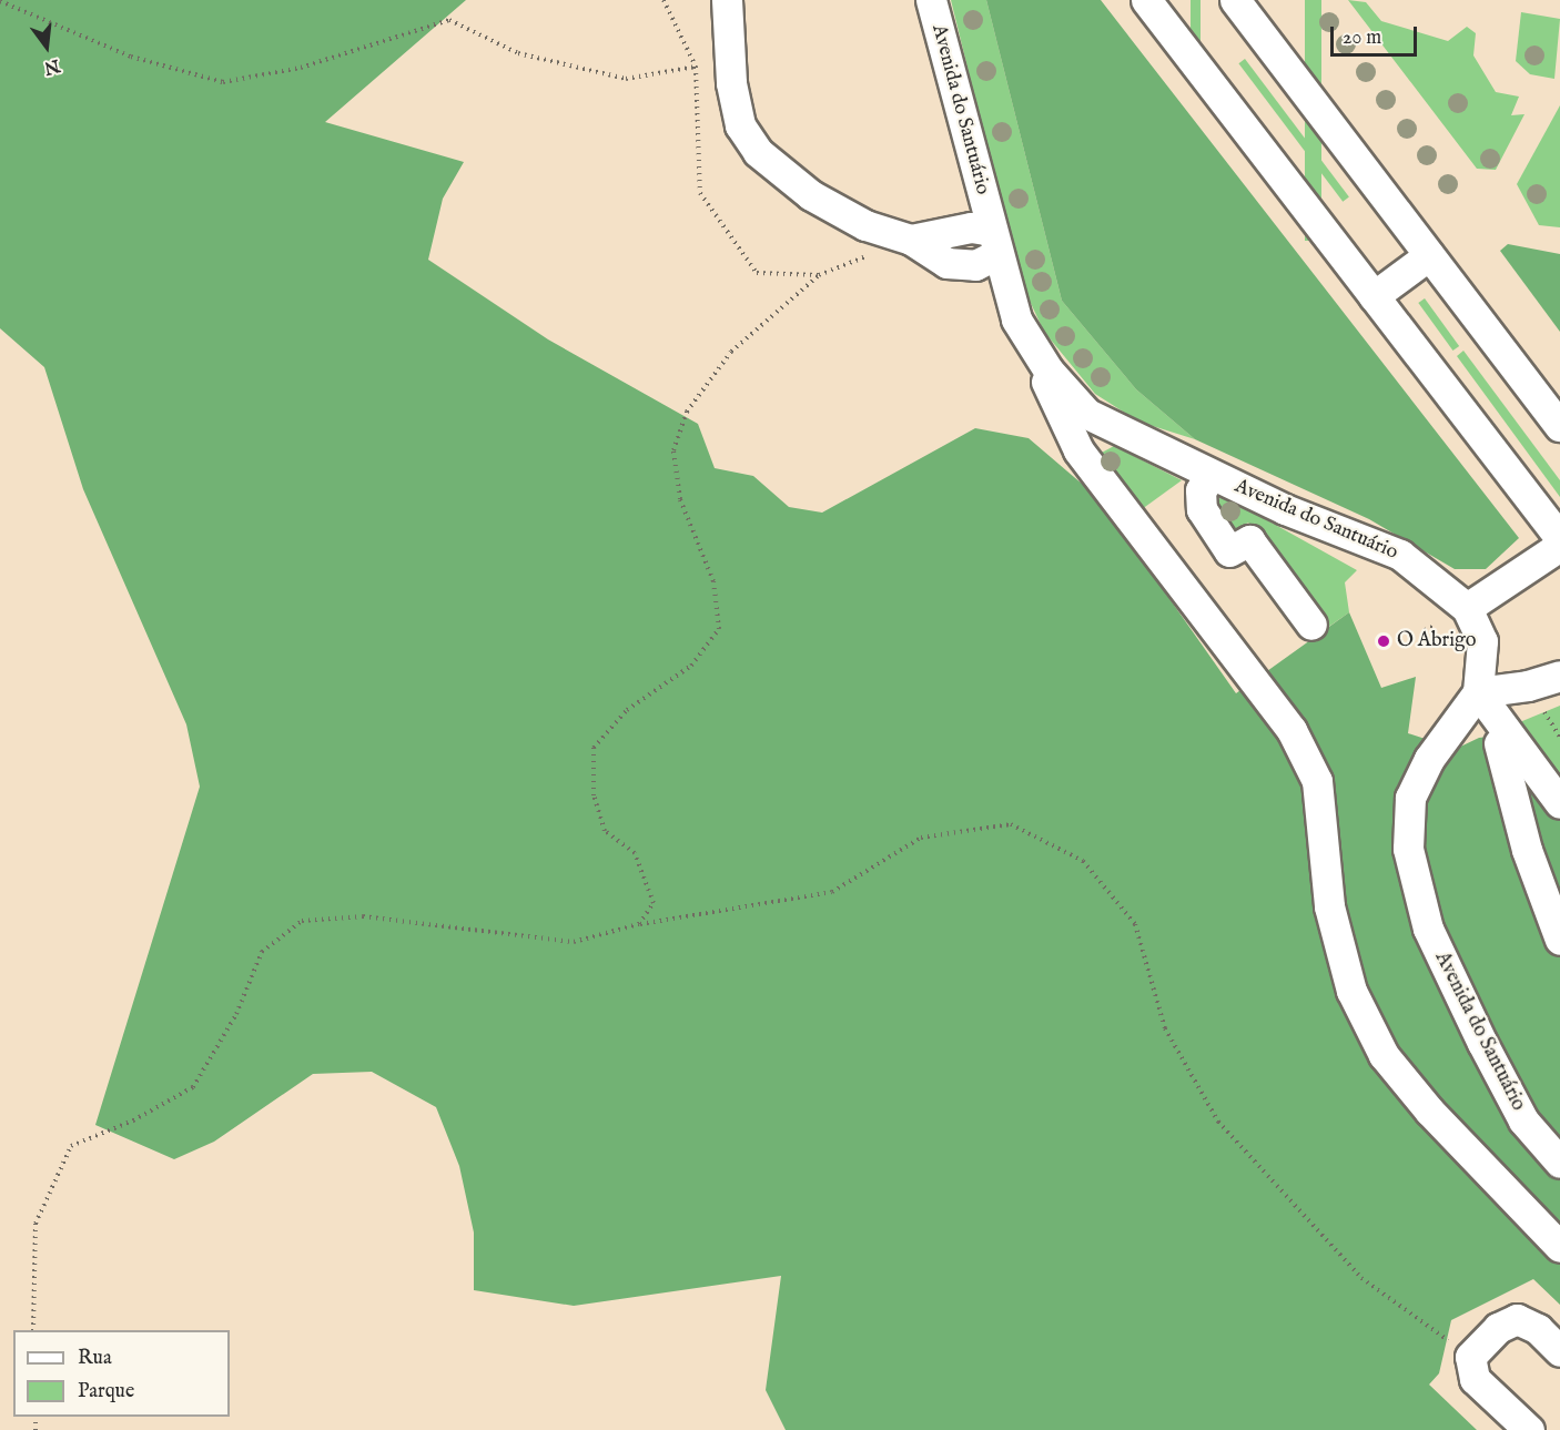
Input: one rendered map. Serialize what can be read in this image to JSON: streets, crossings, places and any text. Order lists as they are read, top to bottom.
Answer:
{
  "streets": {
    "street": ["Avenida do Santuário"]
  },
  "places": ["O Abrigo"],
  "legend": ["Rua", "Parque"],
  "scale_bar": "20 m",
  "north": "bottom"
}
